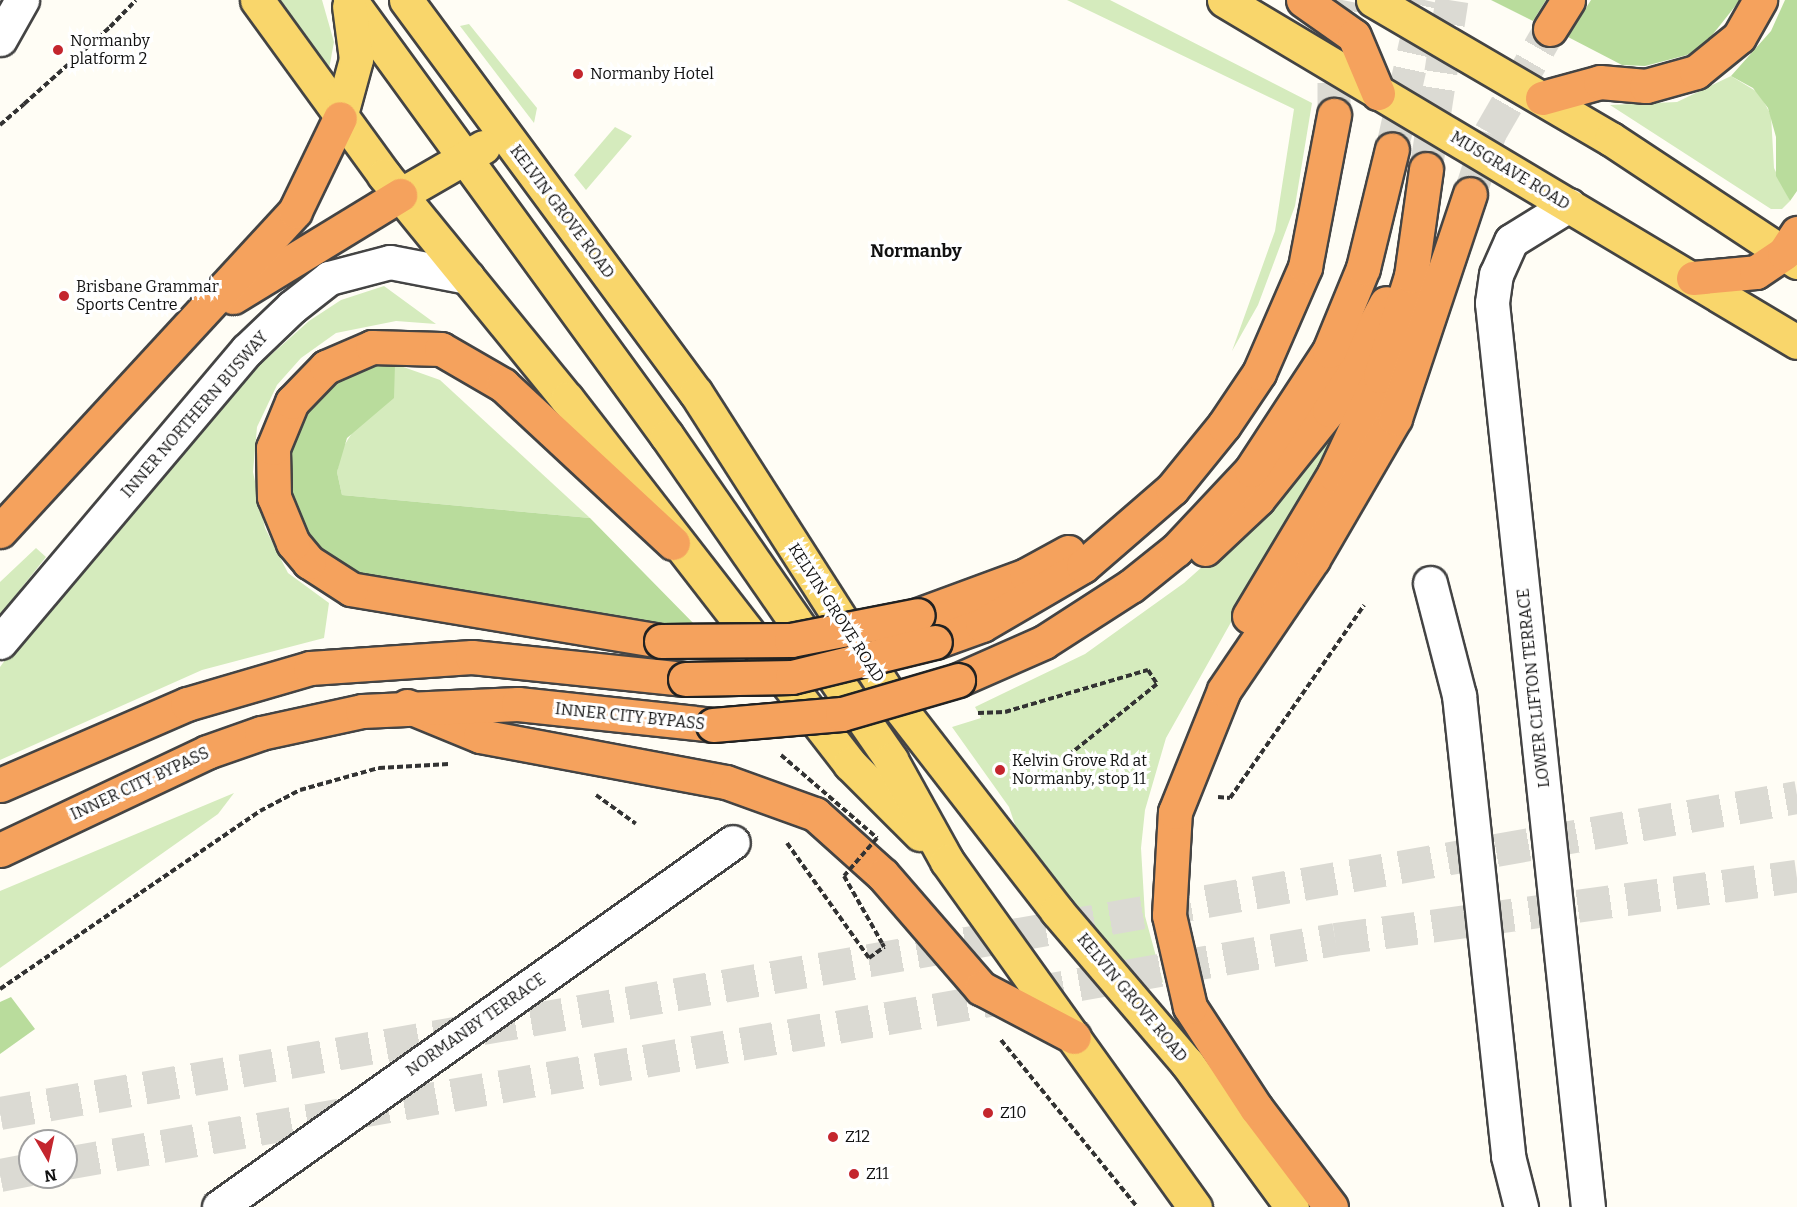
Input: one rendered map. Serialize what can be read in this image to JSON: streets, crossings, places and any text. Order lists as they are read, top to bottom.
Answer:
{
  "streets": {
    "highway": ["INNER CITY BYPASS"],
    "main road": ["MUSGRAVE ROAD", "KELVIN GROVE ROAD"],
    "street": ["INNER NORTHERN BUSWAY", "LOWER CLIFTON TERRACE", "NORMANBY TERRACE"]
  },
  "crossings": [
    ["MUSGRAVE ROAD", "LOWER CLIFTON TERRACE"]
  ],
  "districts": ["Normanby"],
  "places": [
    "Normanby platform 2",
    "Normanby Hotel",
    "Brisbane Grammar Sports Centre",
    "Kelvin Grove Rd at Normanby, stop 11",
    "Z10",
    "Z12",
    "Z11"
  ],
  "north": "bottom"
}
